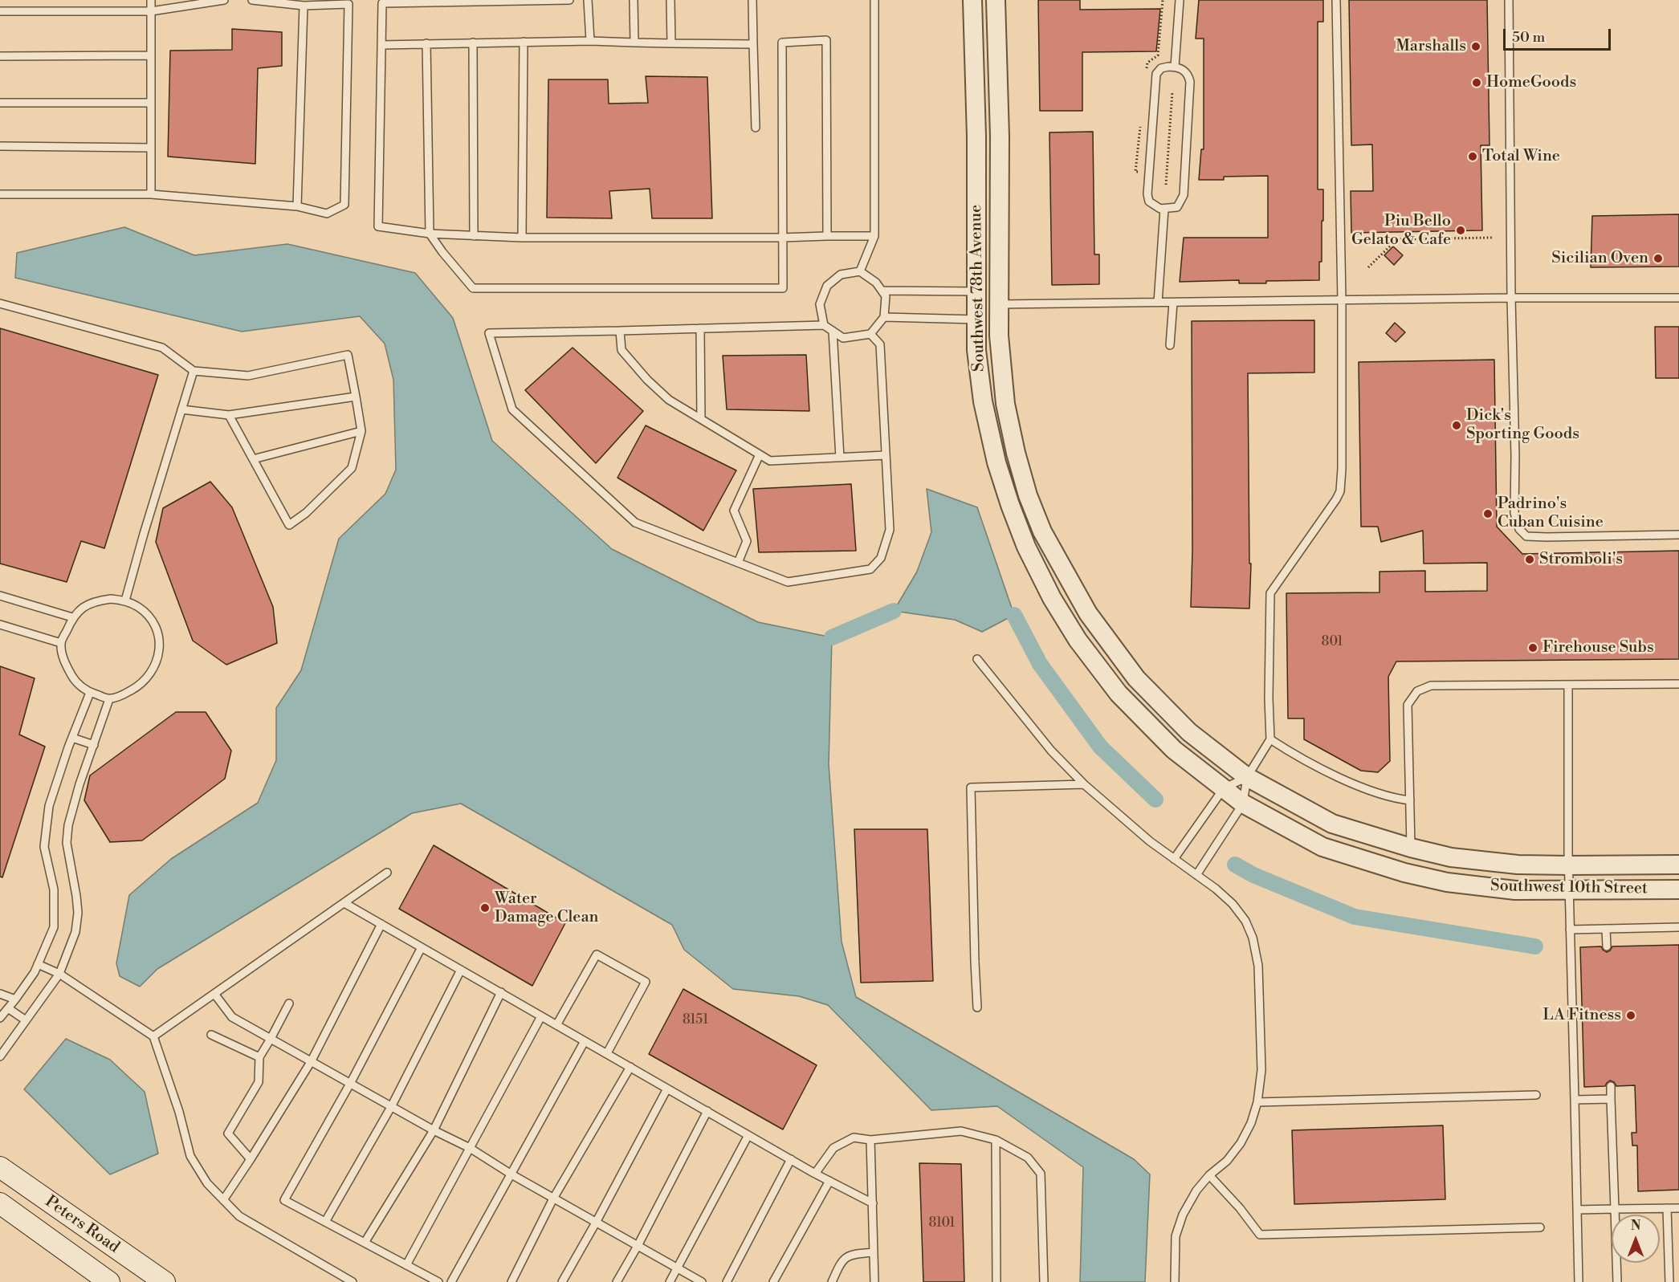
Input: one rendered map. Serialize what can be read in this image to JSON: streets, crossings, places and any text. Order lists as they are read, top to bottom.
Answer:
{
  "streets": {
    "main road": ["Peters Road"],
    "street": ["Southwest 78th Avenue", "Southwest 10th Street"]
  },
  "crossings": [
    ["Southwest 78th Avenue", "Southwest 10th Street"]
  ],
  "places": [
    "Marshalls",
    "HomeGoods",
    "Total Wine",
    "Piu Bello Gelato & Cafe",
    "Sicilian Oven",
    "Dick's Sporting Goods",
    "Padrino's Cuban Cuisine",
    "Stromboli's",
    "Firehouse Subs",
    "Water Damage Clean",
    "LA Fitness"
  ],
  "house_numbers": ["801", "8151", "8101"],
  "scale_bar": "50 m",
  "north": "top"
}
